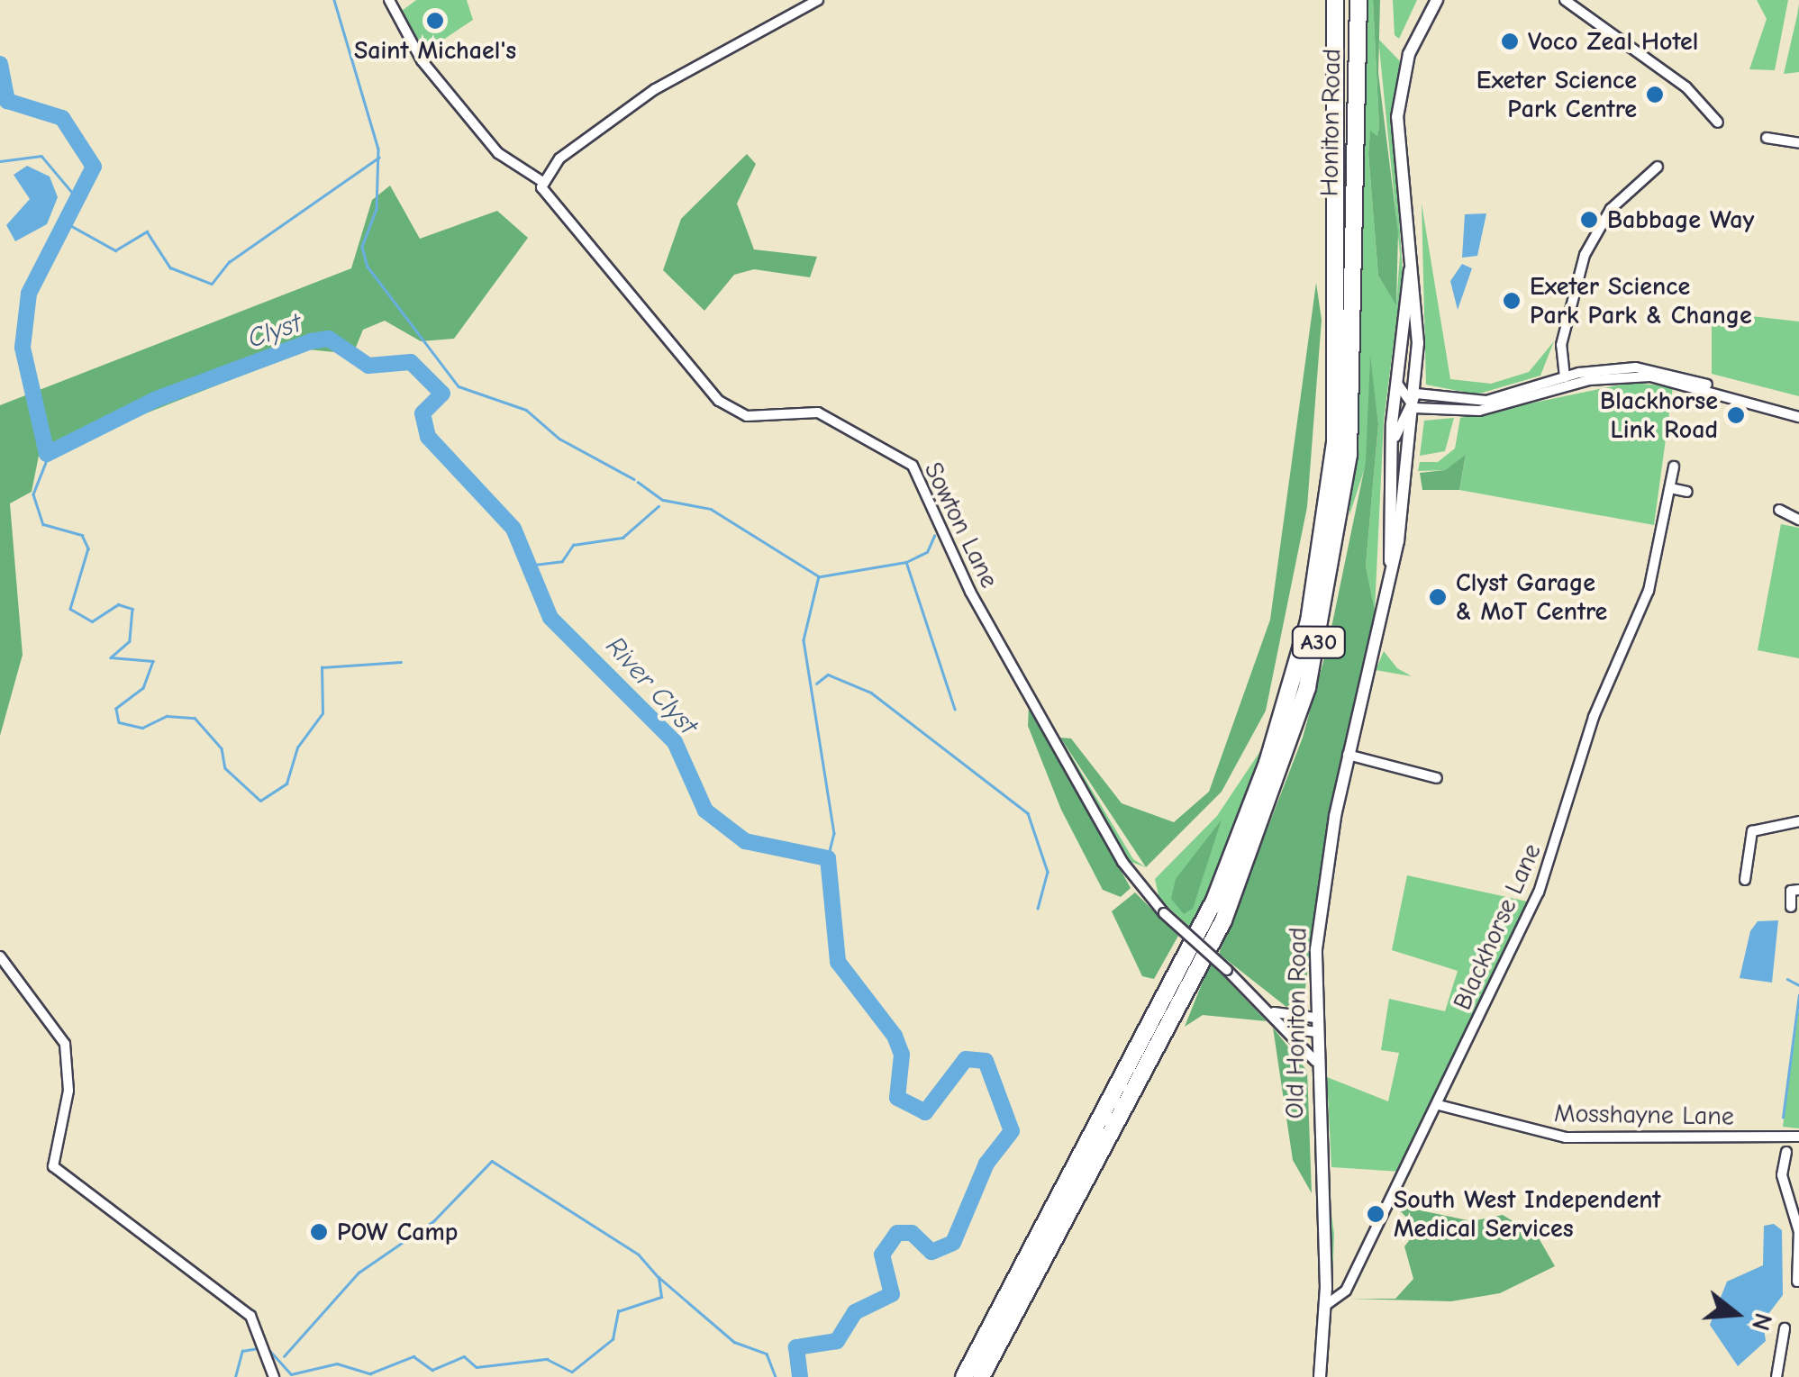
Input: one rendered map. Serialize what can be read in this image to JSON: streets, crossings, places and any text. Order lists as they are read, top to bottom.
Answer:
{
  "streets": {
    "highway": ["Honiton Road", "A30"],
    "street": [
      "Sowton Lane",
      "Blackhorse Lane",
      "Old Honiton Road",
      "Mosshayne Lane"
    ]
  },
  "crossings": [
    ["Sowton Lane", "Old Honiton Road"],
    ["Blackhorse Lane", "Old Honiton Road"],
    ["Blackhorse Lane", "Mosshayne Lane"]
  ],
  "water": ["Clyst", "River Clyst"],
  "places": [
    "Saint Michael's",
    "Voco Zeal Hotel",
    "Exeter Science Park Centre",
    "Babbage Way",
    "Exeter Science Park Park & Change",
    "Blackhorse Link Road",
    "Clyst Garage & MoT Centre",
    "South West Independent Medical Services",
    "POW Camp"
  ],
  "north": "right"
}
